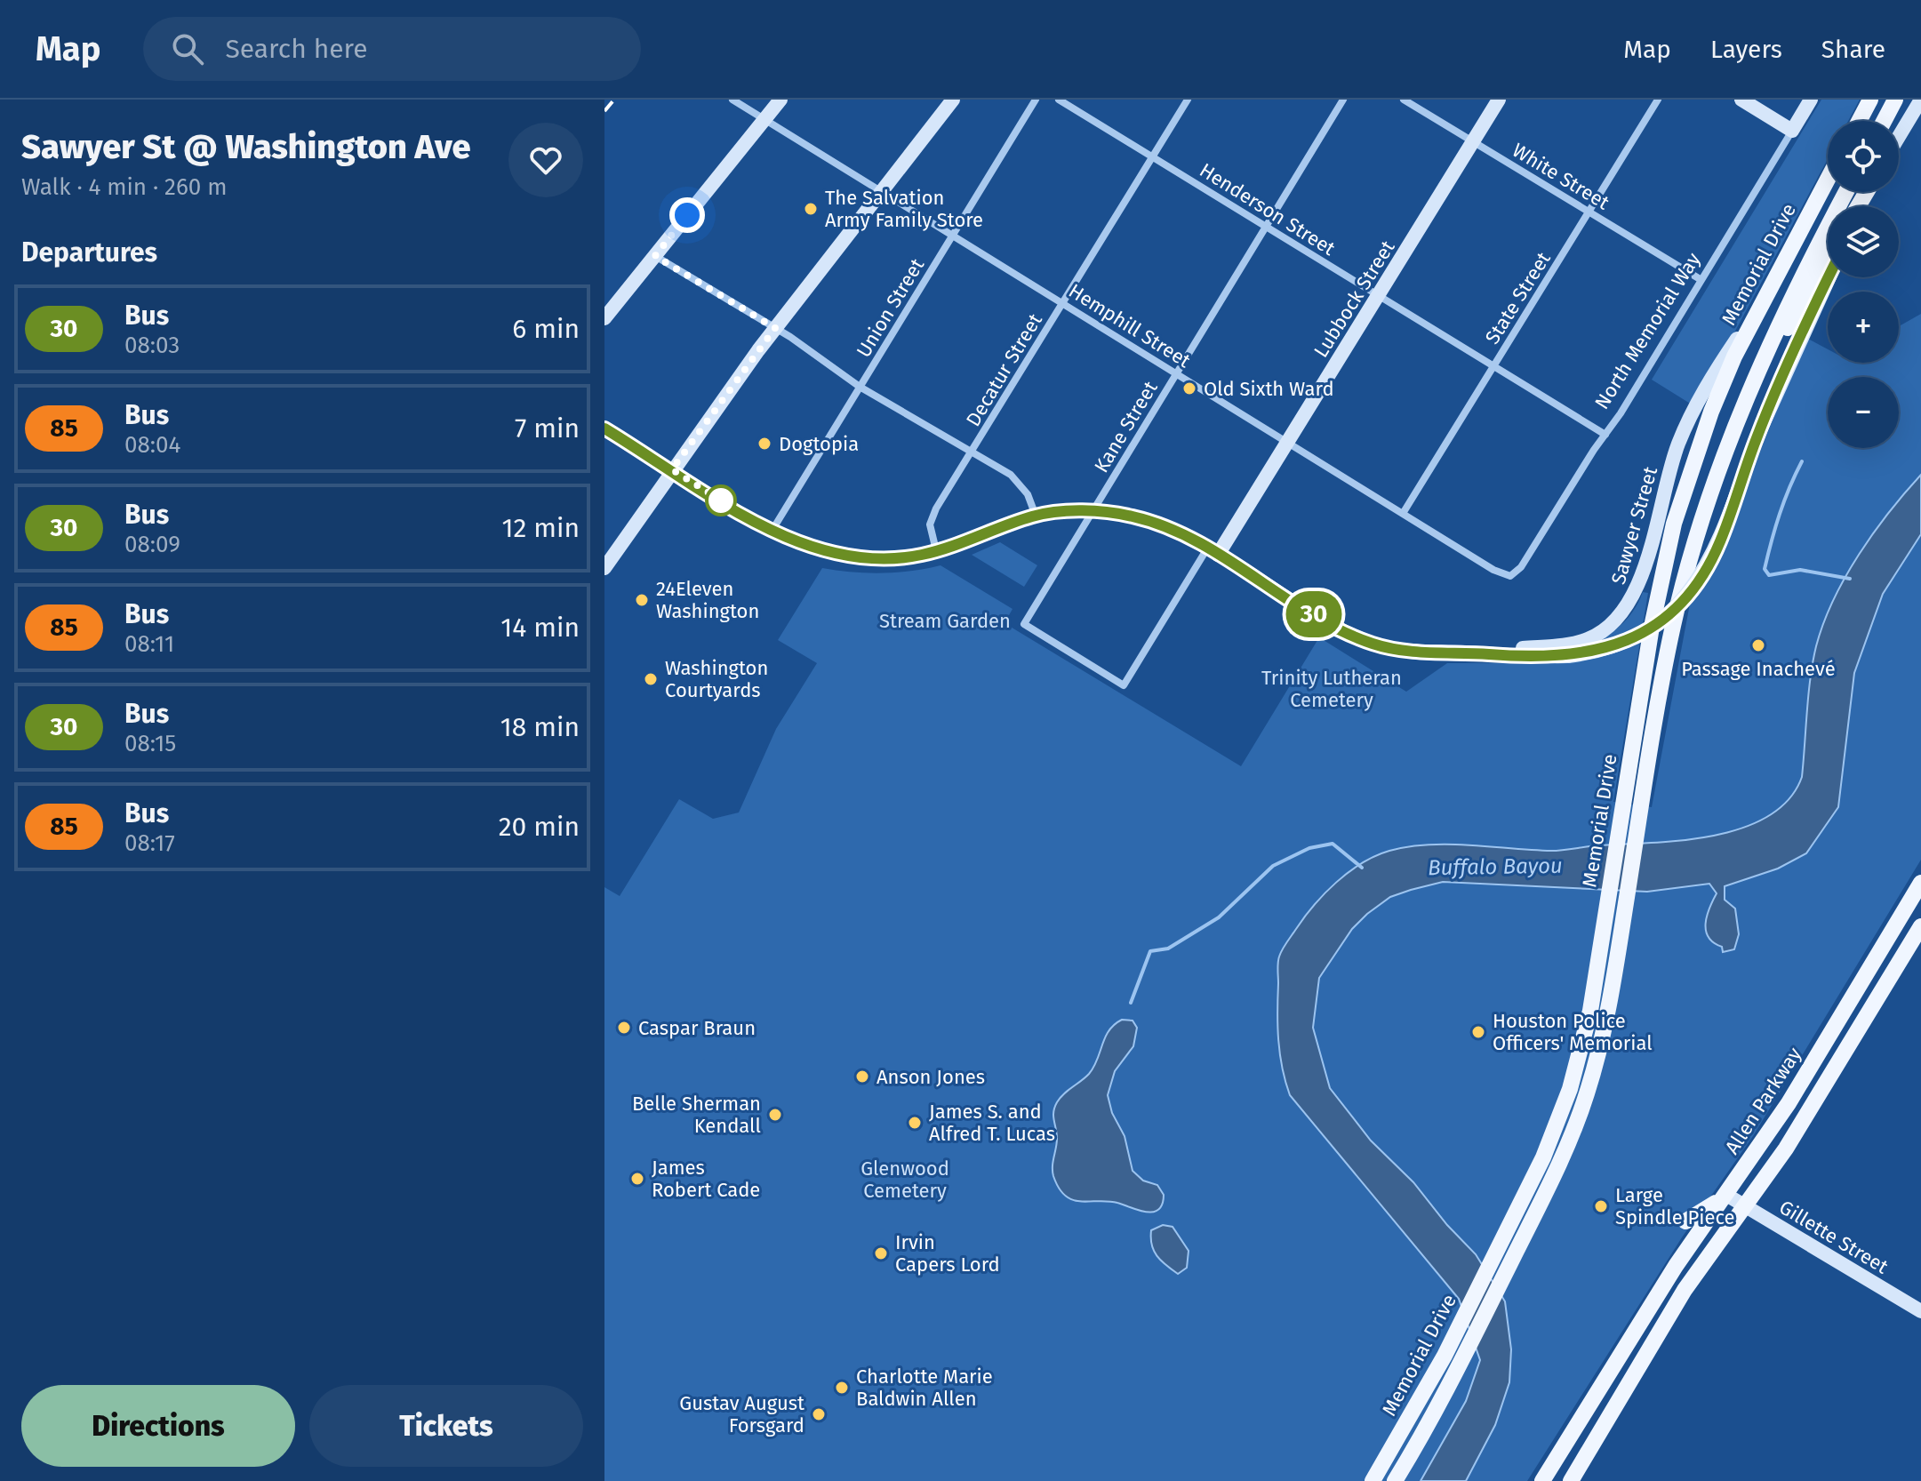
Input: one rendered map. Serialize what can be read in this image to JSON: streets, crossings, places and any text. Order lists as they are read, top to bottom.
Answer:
{
  "streets": {
    "main road": ["Memorial Drive", "Allen Parkway"],
    "street": [
      "White Street",
      "Henderson Street",
      "State Street",
      "Lubbock Street",
      "Union Street",
      "Hemphill Street",
      "North Memorial Way",
      "Decatur Street",
      "Kane Street",
      "Sawyer Street",
      "Gillette Street"
    ]
  },
  "crossings": [
    ["White Street", "State Street"],
    ["White Street", "Lubbock Street"],
    ["White Street", "North Memorial Way"],
    ["Henderson Street", "State Street"],
    ["Henderson Street", "Lubbock Street"],
    ["Henderson Street", "North Memorial Way"],
    ["Henderson Street", "Decatur Street"],
    ["Henderson Street", "Kane Street"],
    ["Memorial Drive", "Sawyer Street"],
    ["State Street", "Hemphill Street"],
    ["Lubbock Street", "Hemphill Street"],
    ["Lubbock Street", "Kane Street"],
    ["Lubbock Street", "Sawyer Street"],
    ["Union Street", "Hemphill Street"],
    ["Union Street", "Sawyer Street"],
    ["Hemphill Street", "North Memorial Way"],
    ["Hemphill Street", "Decatur Street"],
    ["Hemphill Street", "Kane Street"],
    ["Decatur Street", "Sawyer Street"],
    ["Kane Street", "Sawyer Street"],
    ["Allen Parkway", "Gillette Street"]
  ],
  "water": ["Buffalo Bayou"],
  "parks": ["Stream Garden", "Trinity Lutheran Cemetery", "Glenwood Cemetery"],
  "places": [
    "The Salvation Army Family Store",
    "Old Sixth Ward",
    "Dogtopia",
    "24Eleven Washington",
    "Passage Inachevé",
    "Washington Courtyards",
    "Caspar Braun",
    "Houston Police Officers' Memorial",
    "Anson Jones",
    "Belle Sherman Kendall",
    "James S. and Alfred T. Lucas",
    "James Robert Cade",
    "Large Spindle Piece",
    "Irvin Capers Lord",
    "Charlotte Marie Baldwin Allen",
    "Gustav August Forsgard"
  ],
  "lines": ["bus line 30"],
  "page": {
    "header": "Map",
    "search": "Search here",
    "nav": ["Map", "Layers", "Share"],
    "heading": [
      ["Sawyer St @ Washington Ave", "Walk · 4 min · 260 m"],
      "Departures"
    ],
    "on_map": "30",
    "map_buttons": ["+", "−"],
    "list": [
      {
        "mark": "30",
        "name": "Bus",
        "note": "08:03",
        "value": "6 min"
      },
      {
        "mark": "85",
        "name": "Bus",
        "note": "08:04",
        "value": "7 min"
      },
      {
        "mark": "30",
        "name": "Bus",
        "note": "08:09",
        "value": "12 min"
      },
      {
        "mark": "85",
        "name": "Bus",
        "note": "08:11",
        "value": "14 min"
      },
      {
        "mark": "30",
        "name": "Bus",
        "note": "08:15",
        "value": "18 min"
      },
      {
        "mark": "85",
        "name": "Bus",
        "note": "08:17",
        "value": "20 min"
      }
    ],
    "buttons": ["Directions", "Tickets"]
  }
}
